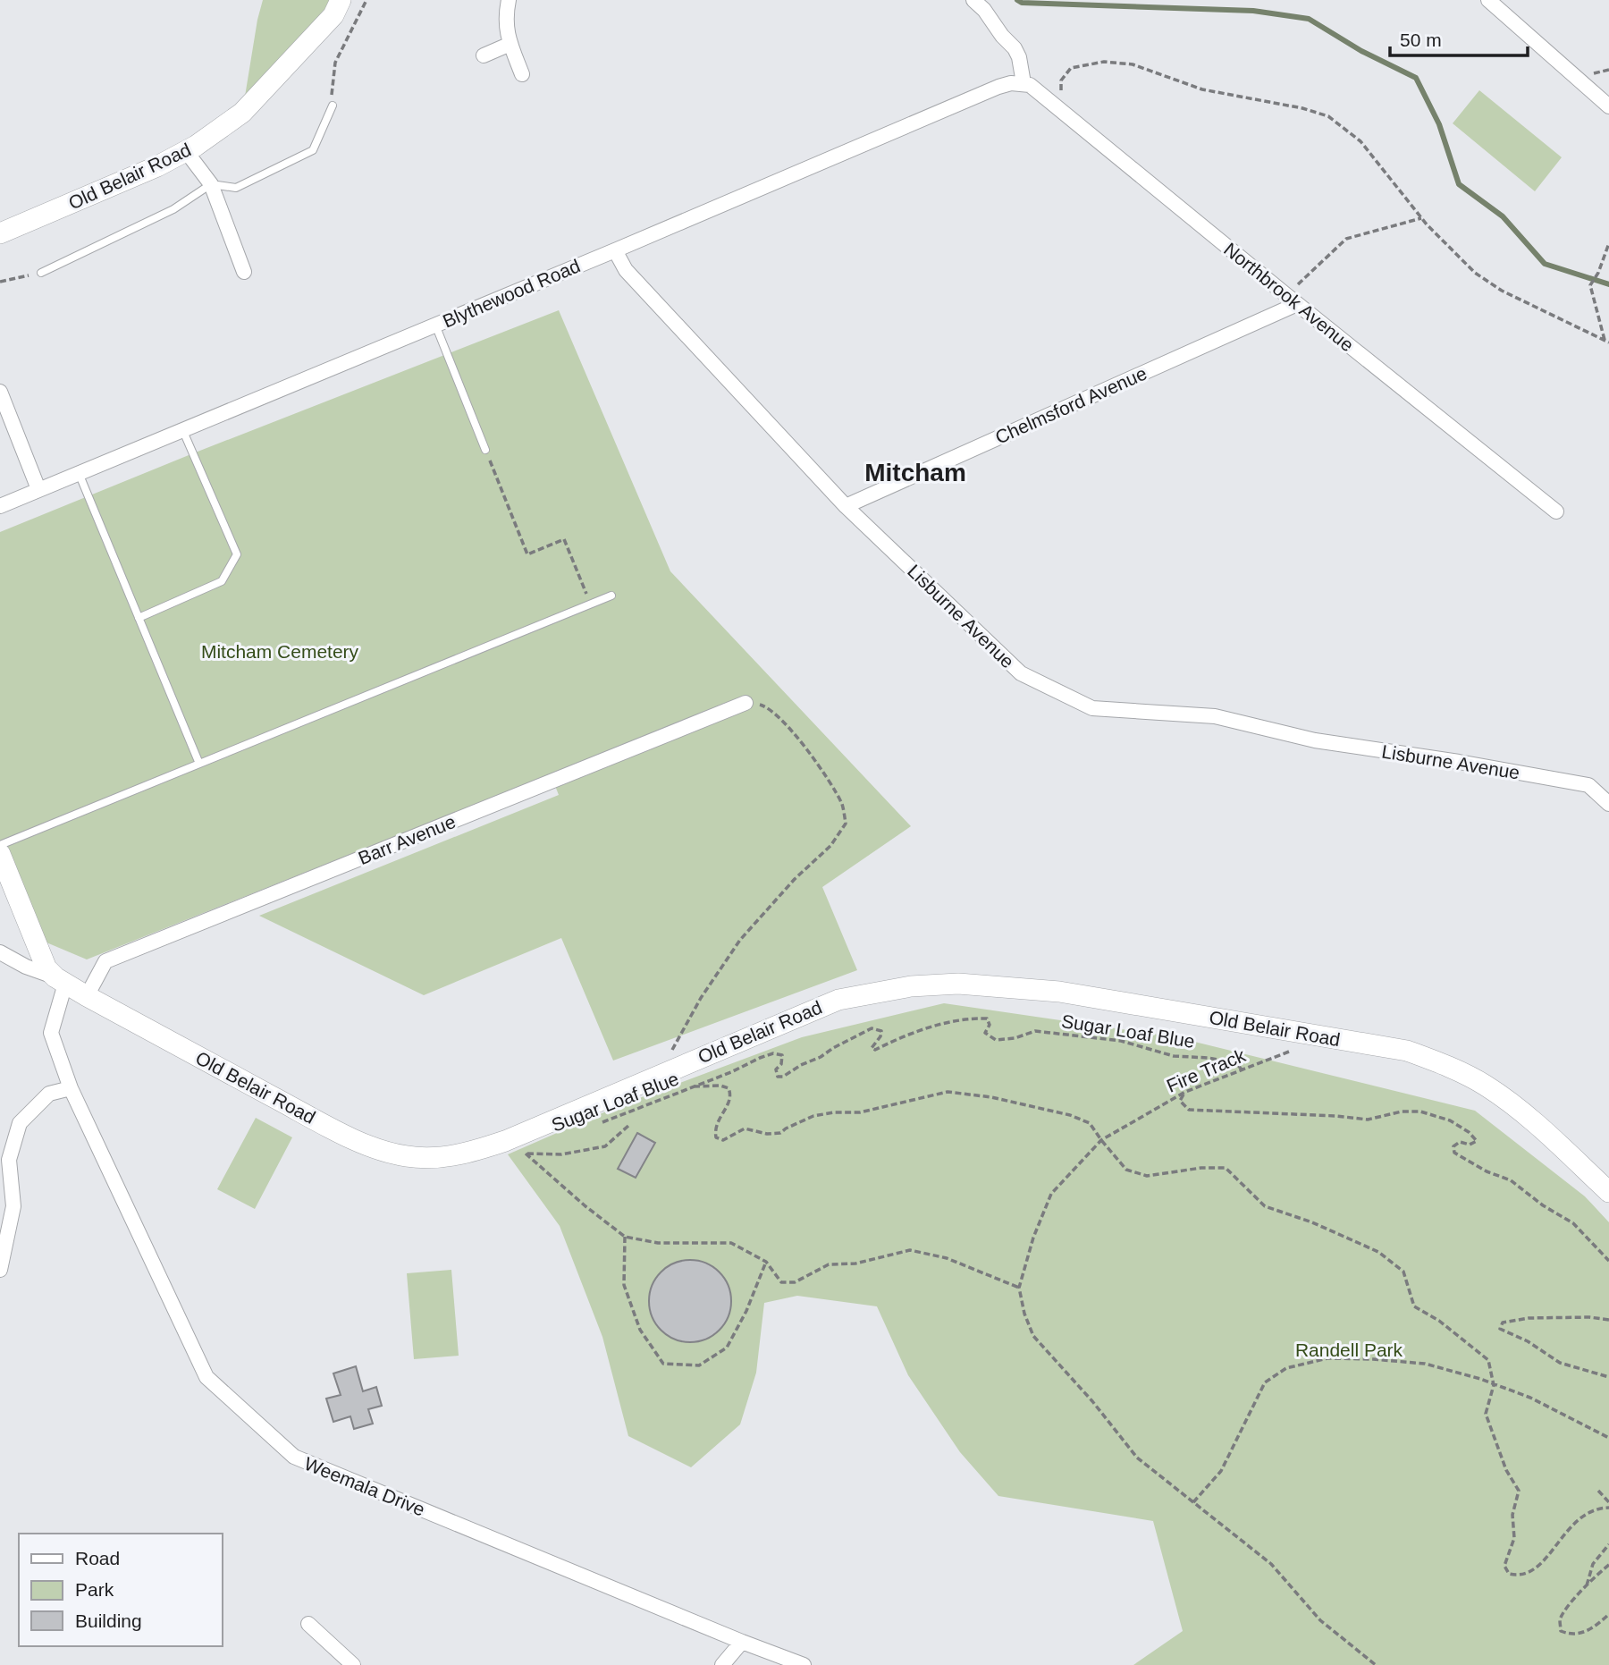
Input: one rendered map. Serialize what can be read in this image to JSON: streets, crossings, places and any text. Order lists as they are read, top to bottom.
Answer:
{
  "streets": {
    "main road": ["Old Belair Road"],
    "street": [
      "Blythewood Road",
      "Northbrook Avenue",
      "Chelmsford Avenue",
      "Lisburne Avenue",
      "Barr Avenue",
      "Weemala Drive"
    ],
    "path": ["Sugar Loaf Blue", "Fire Track"]
  },
  "crossings": [
    ["Old Belair Road", "Barr Avenue"],
    ["Old Belair Road", "Weemala Drive"],
    ["Blythewood Road", "Northbrook Avenue"],
    ["Blythewood Road", "Lisburne Avenue"],
    ["Northbrook Avenue", "Chelmsford Avenue"],
    ["Chelmsford Avenue", "Lisburne Avenue"],
    ["Sugar Loaf Blue", "Fire Track"]
  ],
  "districts": ["Mitcham"],
  "parks": ["Mitcham Cemetery", "Randell Park"],
  "legend": ["Road", "Park", "Building"],
  "scale_bar": "50 m"
}
